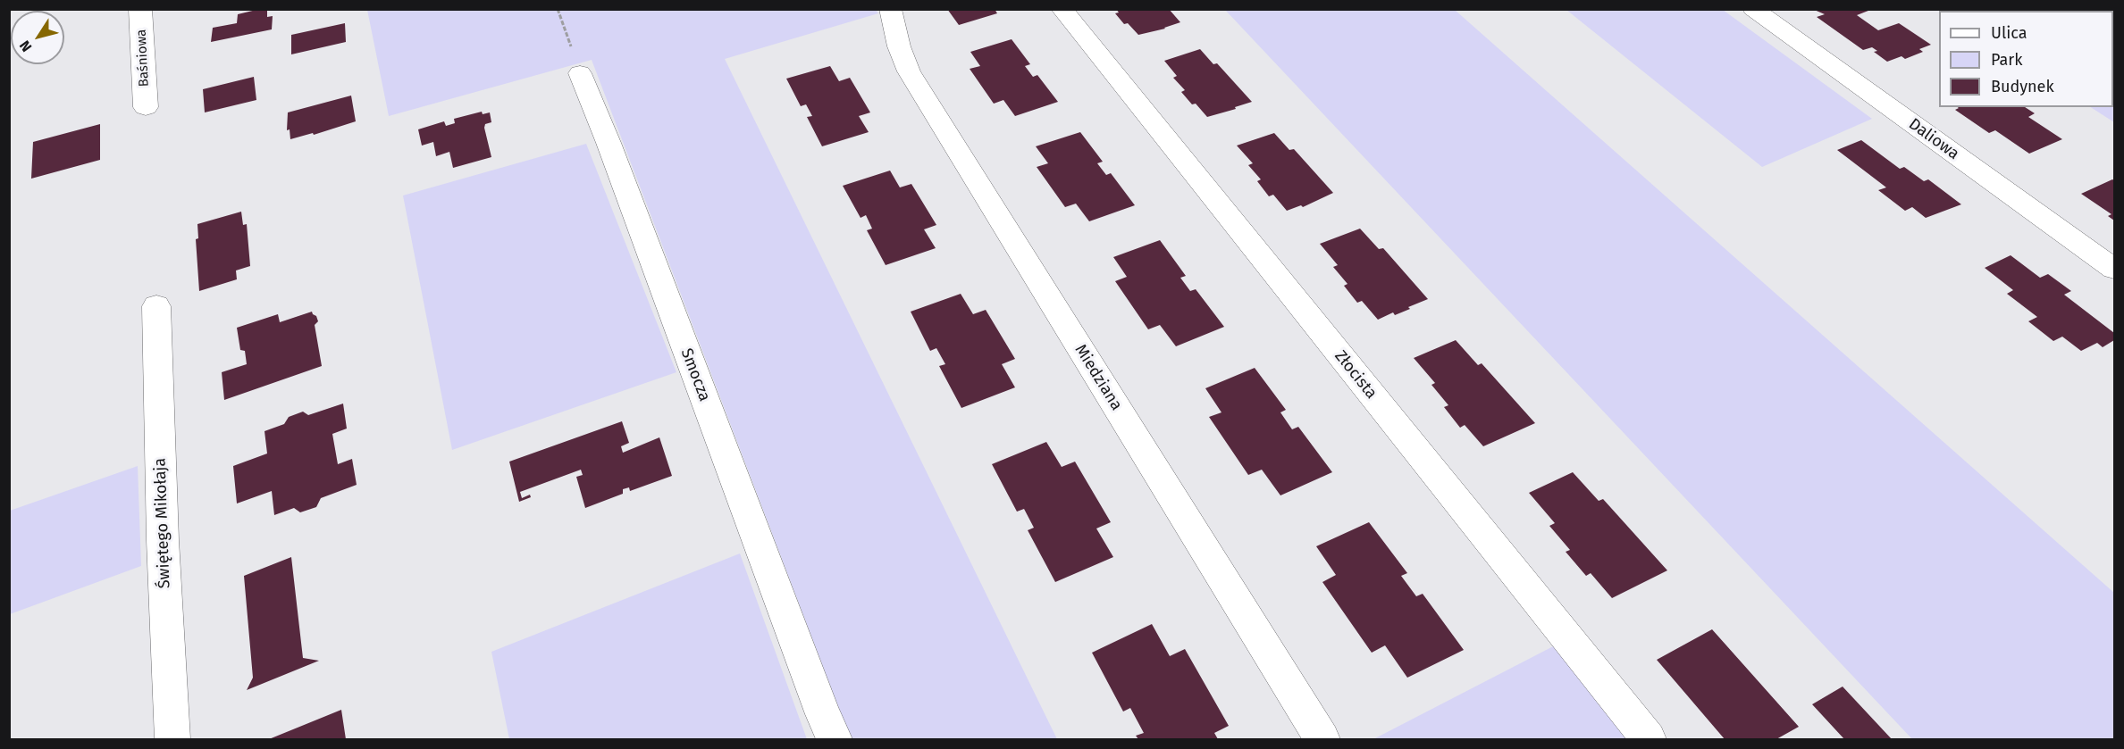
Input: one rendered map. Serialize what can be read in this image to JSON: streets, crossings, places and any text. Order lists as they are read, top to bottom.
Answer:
{
  "streets": {
    "street": [
      "Baśniowa",
      "Daliowa",
      "Smocza",
      "Złocista",
      "Miedziana",
      "Świętego Mikołaja"
    ]
  },
  "legend": ["Ulica", "Park", "Budynek"],
  "north": "bottom left"
}
